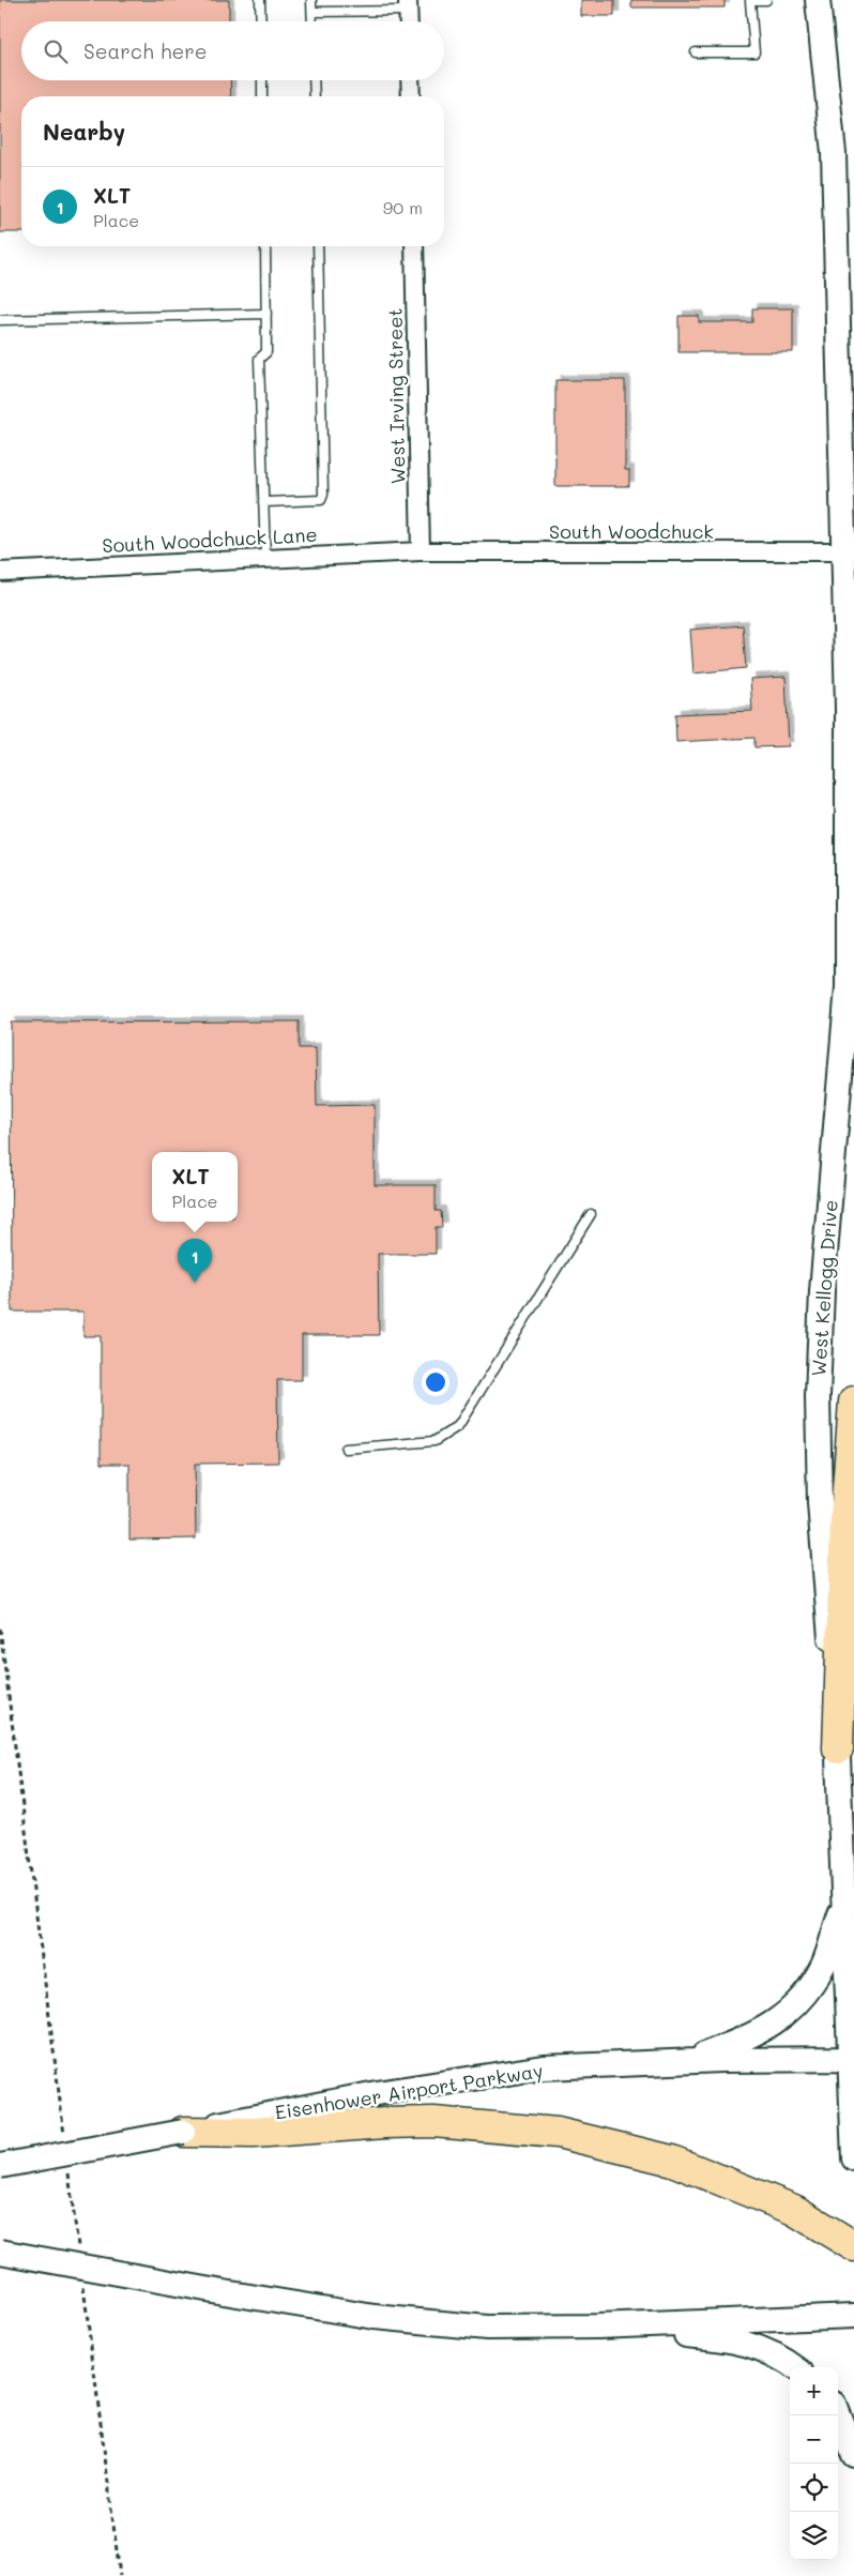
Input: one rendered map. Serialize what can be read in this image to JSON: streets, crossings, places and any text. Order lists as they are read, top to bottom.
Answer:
{
  "streets": {
    "main road": ["West Kellogg Drive", "Eisenhower Airport Parkway"],
    "street": ["West Irving Street", "South Woodchuck", "South Woodchuck Lane"]
  },
  "crossings": [
    ["West Irving Street", "South Woodchuck"],
    ["West Irving Street", "South Woodchuck Lane"],
    ["South Woodchuck", "South Woodchuck Lane"],
    ["South Woodchuck", "West Kellogg Drive"],
    ["West Kellogg Drive", "Eisenhower Airport Parkway"]
  ],
  "page": {
    "search": "Search here",
    "heading": "Nearby",
    "list": [
      {
        "mark": "1",
        "name": "XLT",
        "note": "Place",
        "value": "90 m"
      }
    ],
    "popup": ["XLT", "Place"],
    "pins": "1",
    "map_buttons": ["+", "−"]
  }
}
